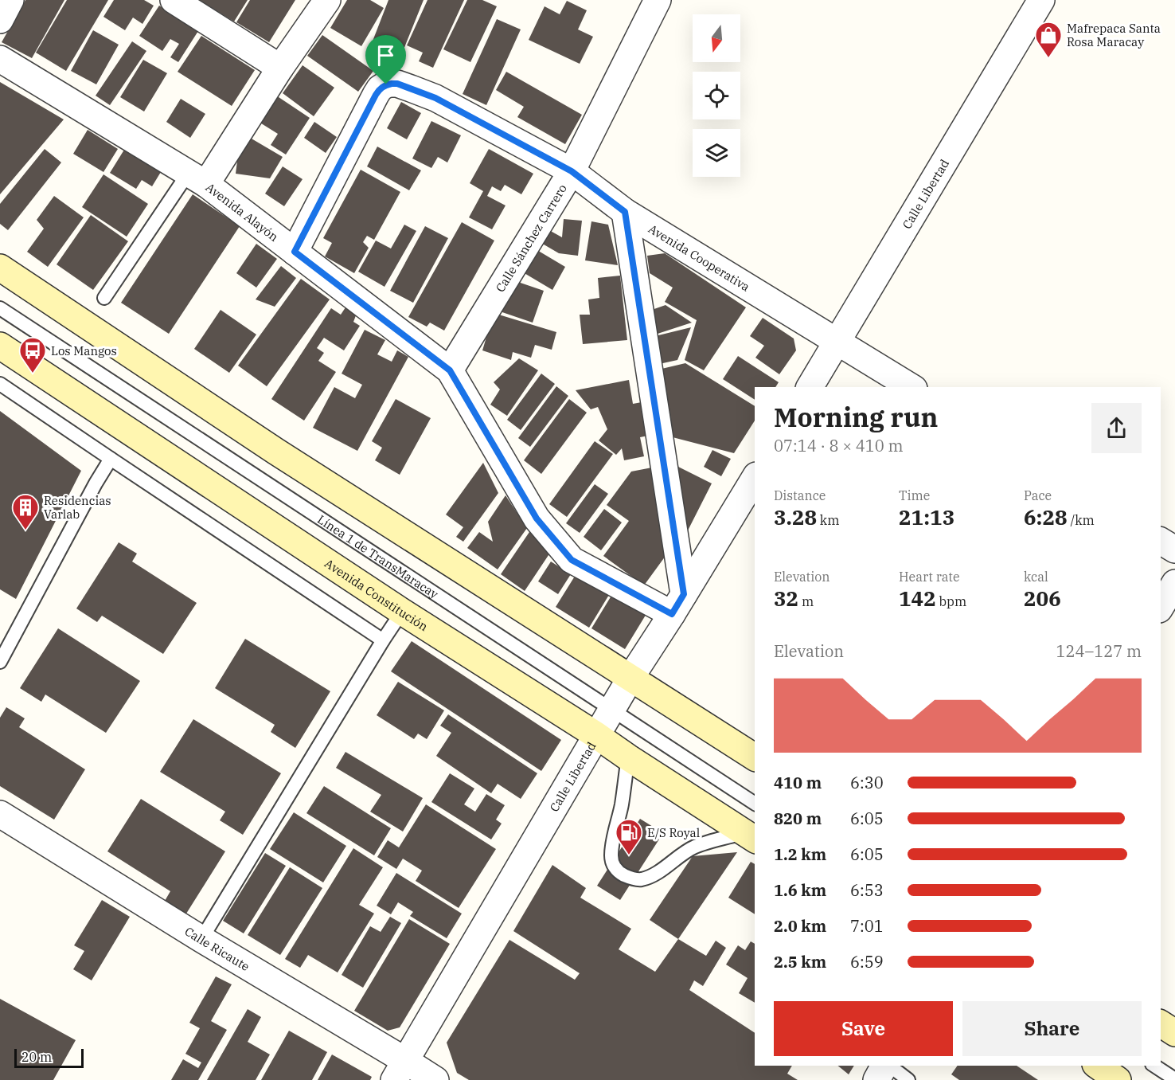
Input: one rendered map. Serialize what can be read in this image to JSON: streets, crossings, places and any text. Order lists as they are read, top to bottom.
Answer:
{
  "streets": {
    "street": [
      "Calle Libertad",
      "Avenida Alayón",
      "Calle Sánchez Carrero",
      "Avenida Cooperativa",
      "Avenida Constitución",
      "Calle Ricaute"
    ],
    "lane": ["Línea 1 de TransMaracay"]
  },
  "crossings": [
    ["Calle Libertad", "Avenida Alayón"],
    ["Calle Libertad", "Avenida Cooperativa"],
    ["Calle Libertad", "Línea 1 de TransMaracay"],
    ["Calle Libertad", "Avenida Constitución"],
    ["Calle Libertad", "Calle Ricaute"],
    ["Avenida Alayón", "Calle Sánchez Carrero"],
    ["Avenida Alayón", "Avenida Cooperativa"],
    ["Calle Sánchez Carrero", "Avenida Cooperativa"]
  ],
  "places": {
    "shop": ["Mafrepaca Santa Rosa Maracay"],
    "bus stop": ["Los Mangos"],
    "building": ["Residencias Varlab"],
    "fuel station": ["E/S Royal"]
  },
  "scale_bar": "20 m",
  "north": "bottom",
  "page": {
    "heading": ["Morning run", "07:14 · 8 × 410 m"],
    "stats": [
      ["Distance", "3.28 km"],
      ["Time", "21:13"],
      ["Pace", "6:28 /km"],
      ["Elevation", "32 m"],
      ["Heart rate", "142 bpm"],
      ["kcal", "206"]
    ],
    "chart": ["Elevation", "124–127 m"],
    "list": [
      {
        "name": "410 m",
        "note": "6:30"
      },
      {
        "name": "820 m",
        "note": "6:05"
      },
      {
        "name": "1.2 km",
        "note": "6:05"
      },
      {
        "name": "1.6 km",
        "note": "6:53"
      },
      {
        "name": "2.0 km",
        "note": "7:01"
      },
      {
        "name": "2.5 km",
        "note": "6:59"
      }
    ],
    "buttons": ["Save", "Share"],
    "scale": "20 m"
  }
}
